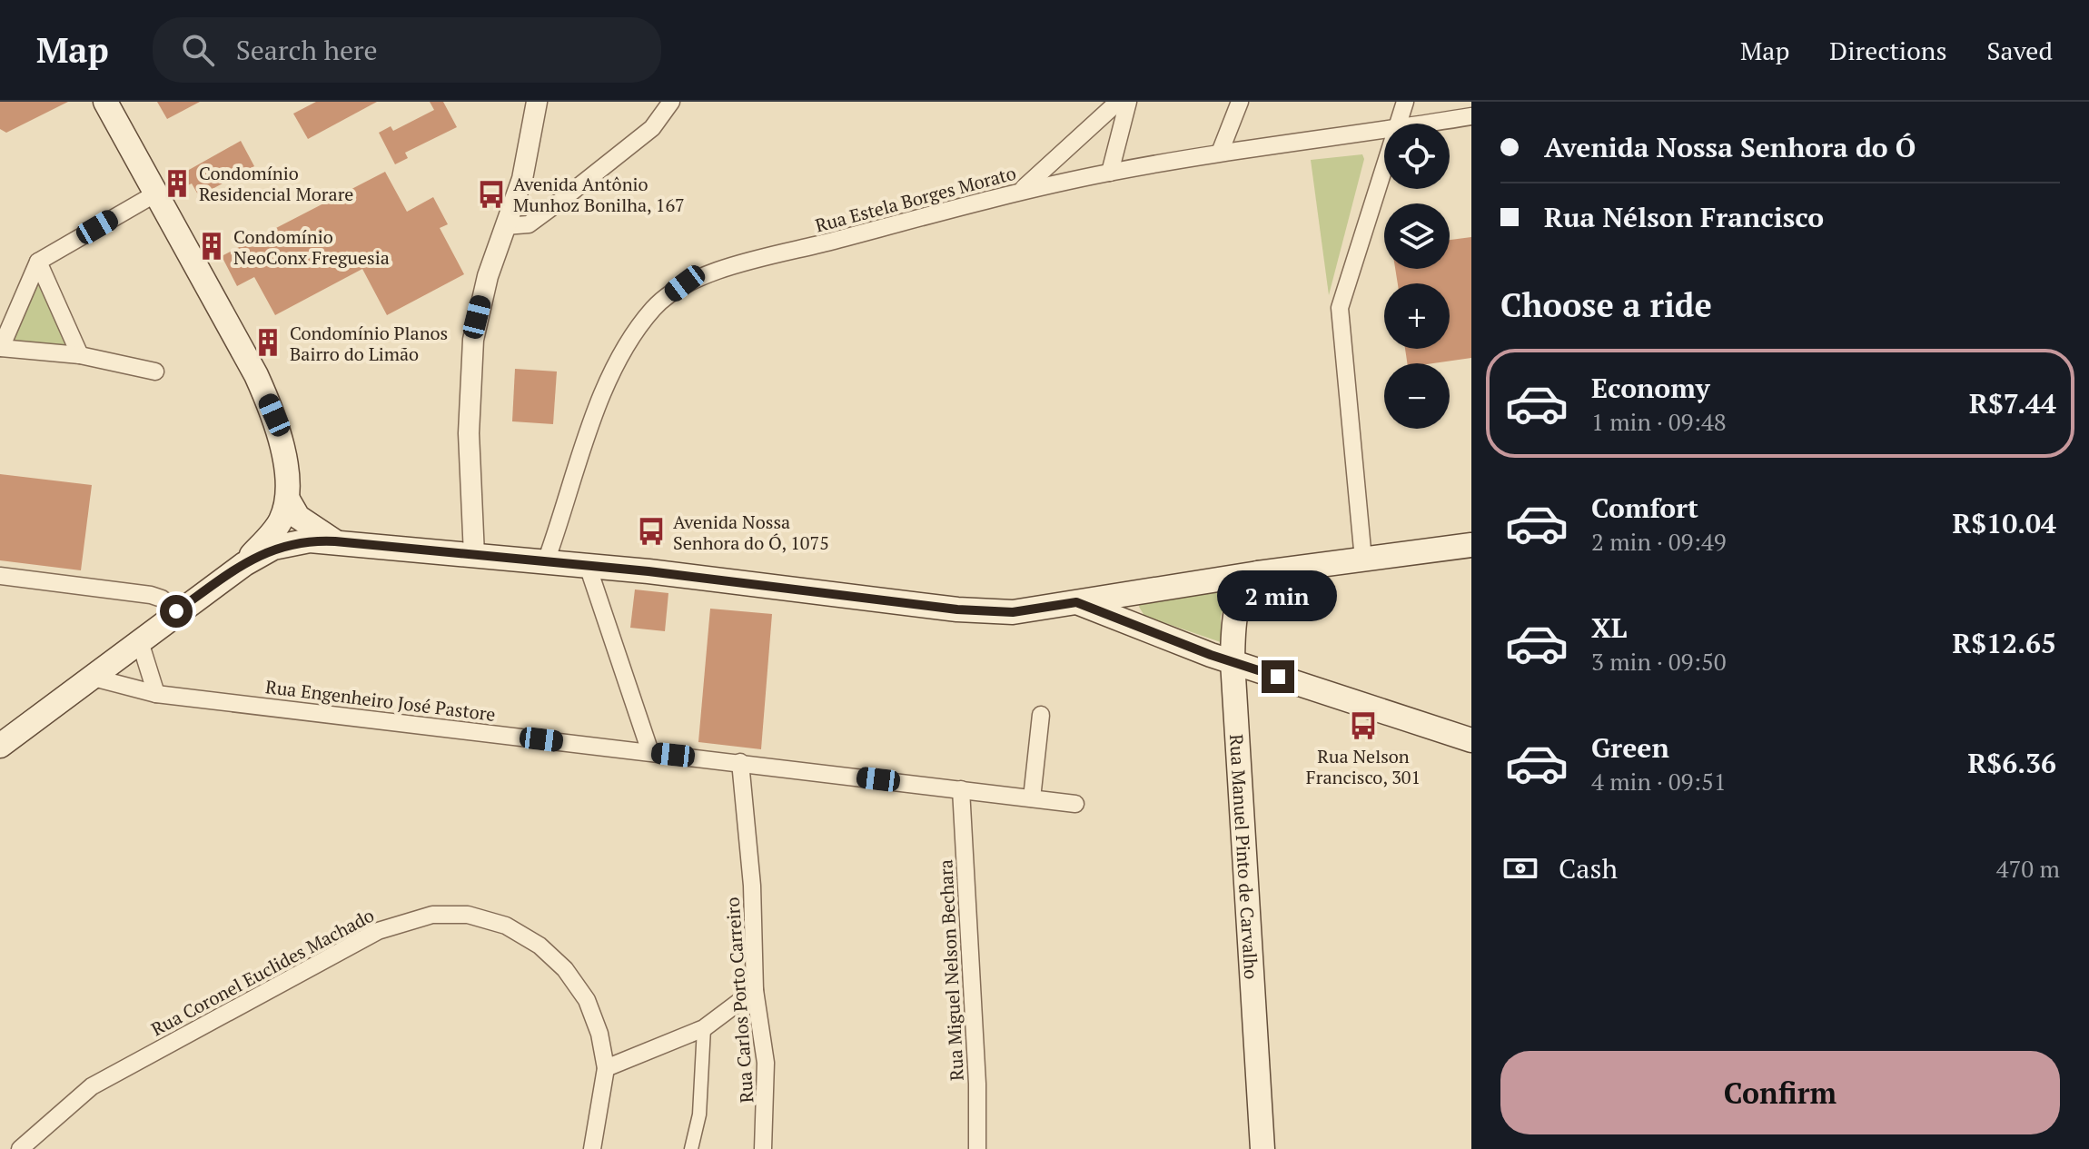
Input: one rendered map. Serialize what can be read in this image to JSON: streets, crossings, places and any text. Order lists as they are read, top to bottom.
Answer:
{
  "streets": {
    "main road": ["Rua Manuel Pinto de Carvalho"],
    "street": [
      "Rua Estela Borges Morato",
      "Rua Engenheiro José Pastore",
      "Rua Miguel Nelson Bechara",
      "Rua Coronel Euclides Machado",
      "Rua Carlos Porto Carreiro"
    ]
  },
  "crossings": [
    ["Rua Engenheiro José Pastore", "Rua Miguel Nelson Bechara"],
    ["Rua Engenheiro José Pastore", "Rua Carlos Porto Carreiro"]
  ],
  "places": {
    "building": ["Condomínio Residencial Morare", "Condomínio NeoConx Freguesia", "Condomínio Planos Bairro do Limão"],
    "bus stop": ["Avenida Antônio Munhoz Bonilha, 167", "Avenida Nossa Senhora do Ó, 1075", "Rua Nelson Francisco, 301"]
  },
  "page": {
    "header": "Map",
    "search": "Search here",
    "nav": ["Map", "Directions", "Saved"],
    "banner": ["Avenida Nossa Senhora do Ó", "Rua Nélson Francisco"],
    "map_buttons": ["+", "−"],
    "heading": "Choose a ride",
    "list": [
      {
        "name": "Economy",
        "note": "1 min · 09:48",
        "value": "R$7.44"
      },
      {
        "name": "Comfort",
        "note": "2 min · 09:49",
        "value": "R$10.04"
      },
      {
        "name": "XL",
        "note": "3 min · 09:50",
        "value": "R$12.65"
      },
      {
        "name": "Green",
        "note": "4 min · 09:51",
        "value": "R$6.36"
      }
    ],
    "bubble": "2 min",
    "pay": ["Cash", "470 m"],
    "buttons": "Confirm"
  }
}
